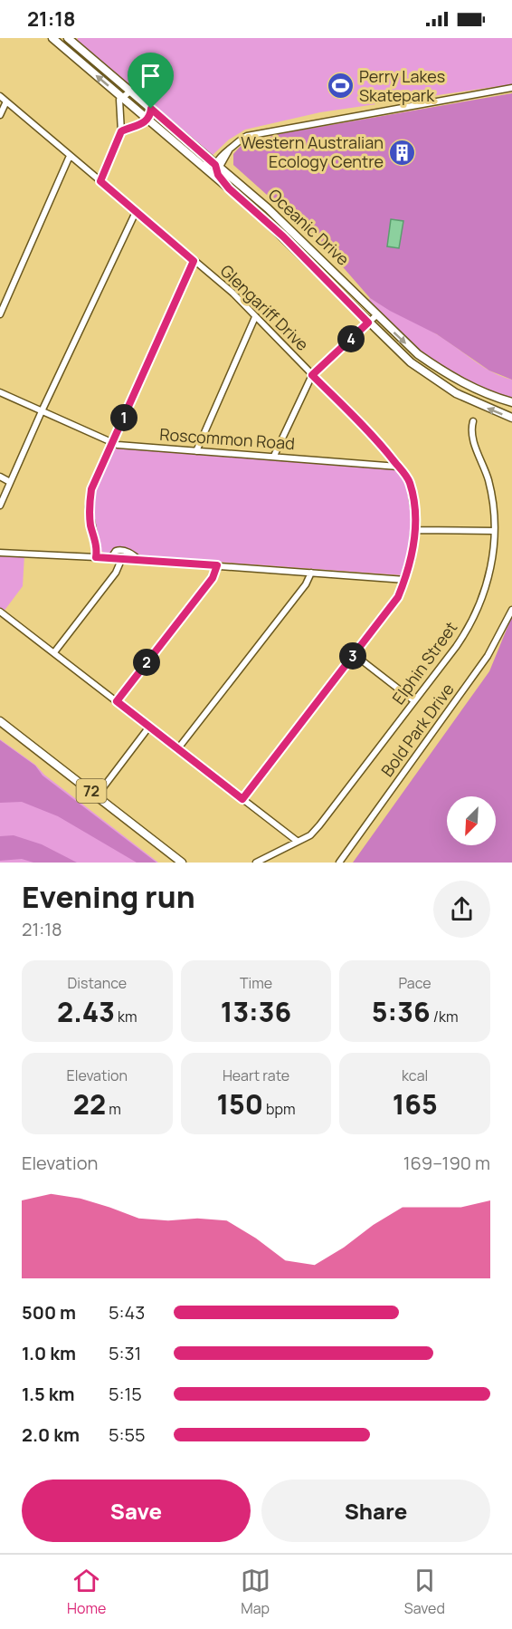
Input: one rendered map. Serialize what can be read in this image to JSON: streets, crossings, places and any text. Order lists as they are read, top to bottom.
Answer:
{
  "streets": {
    "main road": ["Oceanic Drive", "72"],
    "street": [
      "Glengariff Drive",
      "Roscommon Road",
      "Elphin Street",
      "Bold Park Drive"
    ]
  },
  "crossings": [
    ["Glengariff Drive", "Roscommon Road"]
  ],
  "places": {
    "sports": ["Perry Lakes Skatepark"],
    "building": ["Western Australian Ecology Centre"]
  },
  "north": "bottom left",
  "page": {
    "status": "21:18",
    "pins": [
      "4",
      "1",
      "3",
      "2"
    ],
    "heading": ["Evening run", "21:18"],
    "stats": [
      ["Distance", "2.43 km"],
      ["Time", "13:36"],
      ["Pace", "5:36 /km"],
      ["Elevation", "22 m"],
      ["Heart rate", "150 bpm"],
      ["kcal", "165"]
    ],
    "chart": ["Elevation", "169–190 m"],
    "list": [
      {
        "name": "500 m",
        "note": "5:43"
      },
      {
        "name": "1.0 km",
        "note": "5:31"
      },
      {
        "name": "1.5 km",
        "note": "5:15"
      },
      {
        "name": "2.0 km",
        "note": "5:55"
      }
    ],
    "buttons": ["Save", "Share"],
    "tabs": ["Home", "Map", "Saved"]
  }
}
